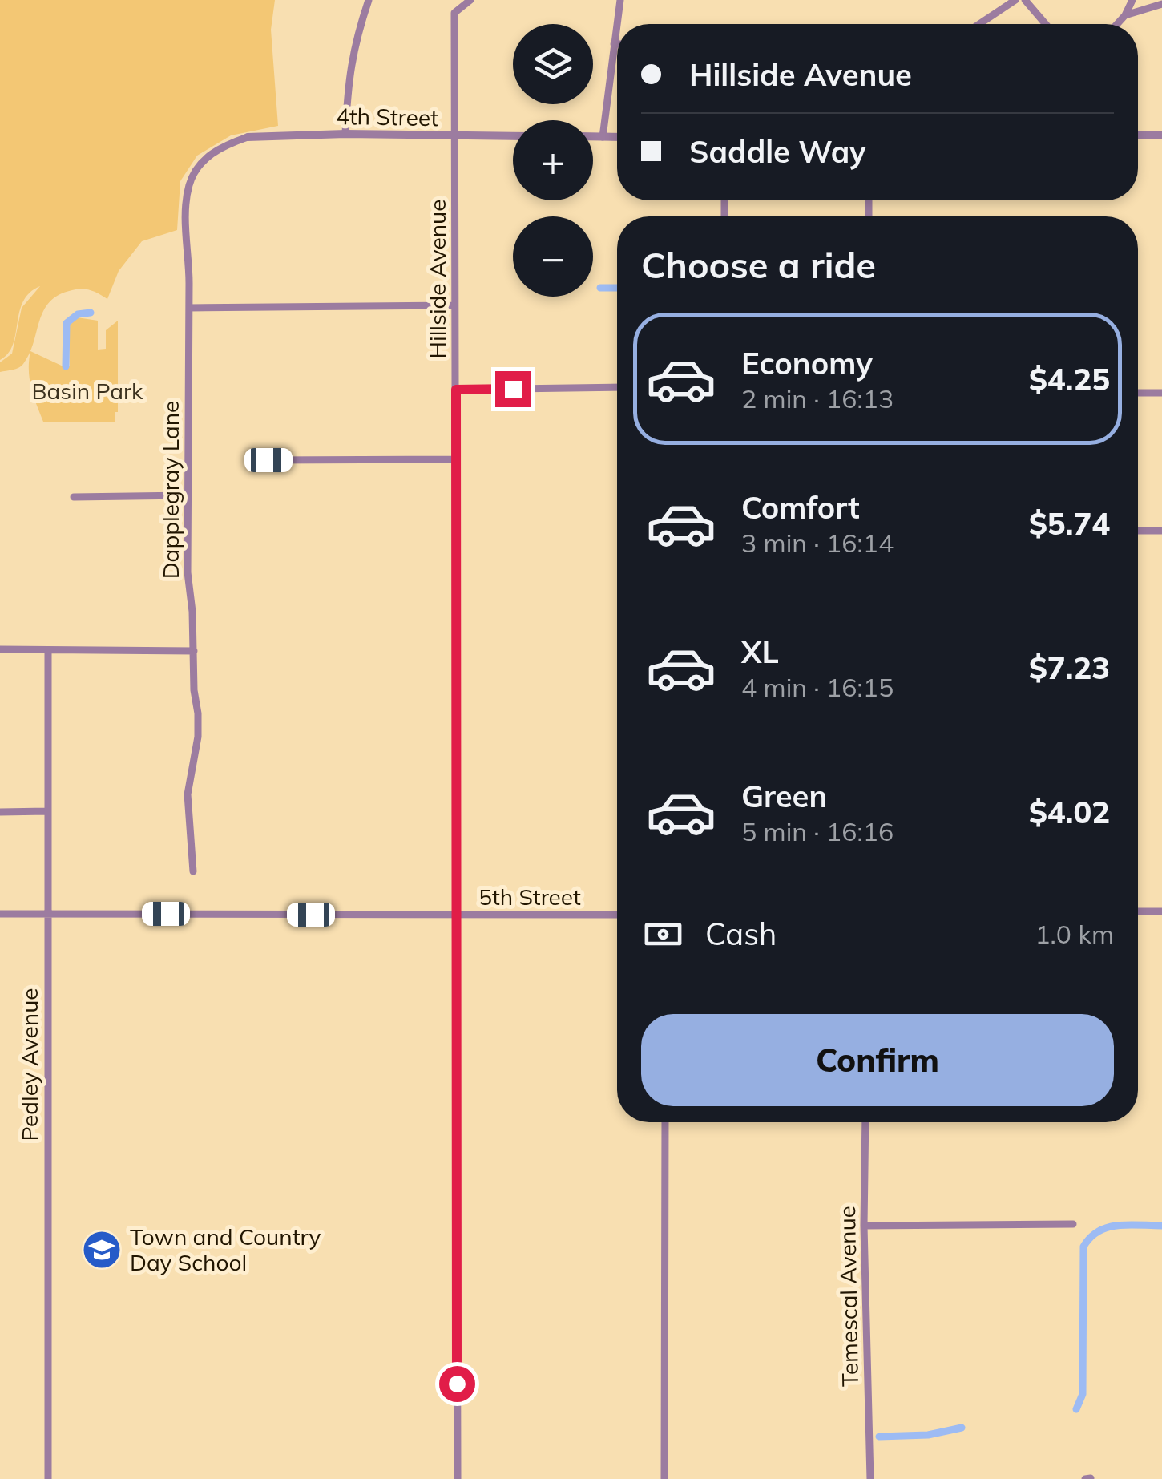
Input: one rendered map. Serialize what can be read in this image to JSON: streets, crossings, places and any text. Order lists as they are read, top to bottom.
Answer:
{
  "streets": {
    "street": [
      "4th Street",
      "Hillside Avenue",
      "Dapplegray Lane",
      "5th Street",
      "Pedley Avenue",
      "Temescal Avenue"
    ]
  },
  "crossings": [
    ["4th Street", "Hillside Avenue"],
    ["4th Street", "Dapplegray Lane"],
    ["Hillside Avenue", "5th Street"],
    ["5th Street", "Pedley Avenue"]
  ],
  "parks": ["Basin Park"],
  "places": {
    "school or university": ["Town and Country Day School"]
  },
  "page": {
    "map_buttons": ["+", "−"],
    "banner": ["Hillside Avenue", "Saddle Way"],
    "heading": "Choose a ride",
    "list": [
      {
        "name": "Economy",
        "note": "2 min · 16:13",
        "value": "$4.25"
      },
      {
        "name": "Comfort",
        "note": "3 min · 16:14",
        "value": "$5.74"
      },
      {
        "name": "XL",
        "note": "4 min · 16:15",
        "value": "$7.23"
      },
      {
        "name": "Green",
        "note": "5 min · 16:16",
        "value": "$4.02"
      }
    ],
    "pay": ["Cash", "1.0 km"],
    "buttons": "Confirm"
  }
}
